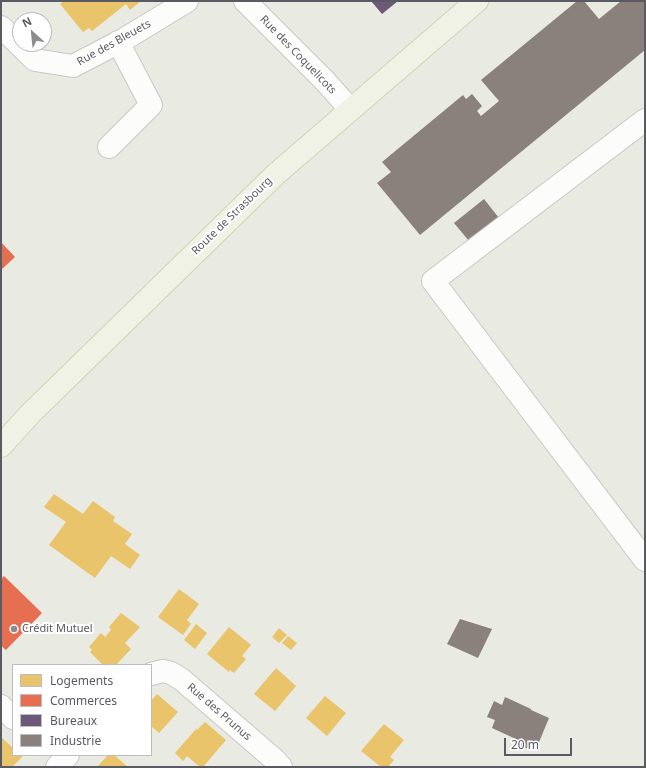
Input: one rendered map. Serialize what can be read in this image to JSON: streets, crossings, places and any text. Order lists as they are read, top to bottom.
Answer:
{
  "streets": {
    "main road": ["Route de Strasbourg"],
    "street": ["Rue des Bleuets", "Rue des Coquelicots", "Rue des Prunus"]
  },
  "crossings": [
    ["Rue des Coquelicots", "Route de Strasbourg"]
  ],
  "places": ["Crédit Mutuel"],
  "legend": [
    "Logements",
    "Commerces",
    "Bureaux",
    "Industrie"
  ],
  "scale_bar": "20 m",
  "north": "top left"
}
